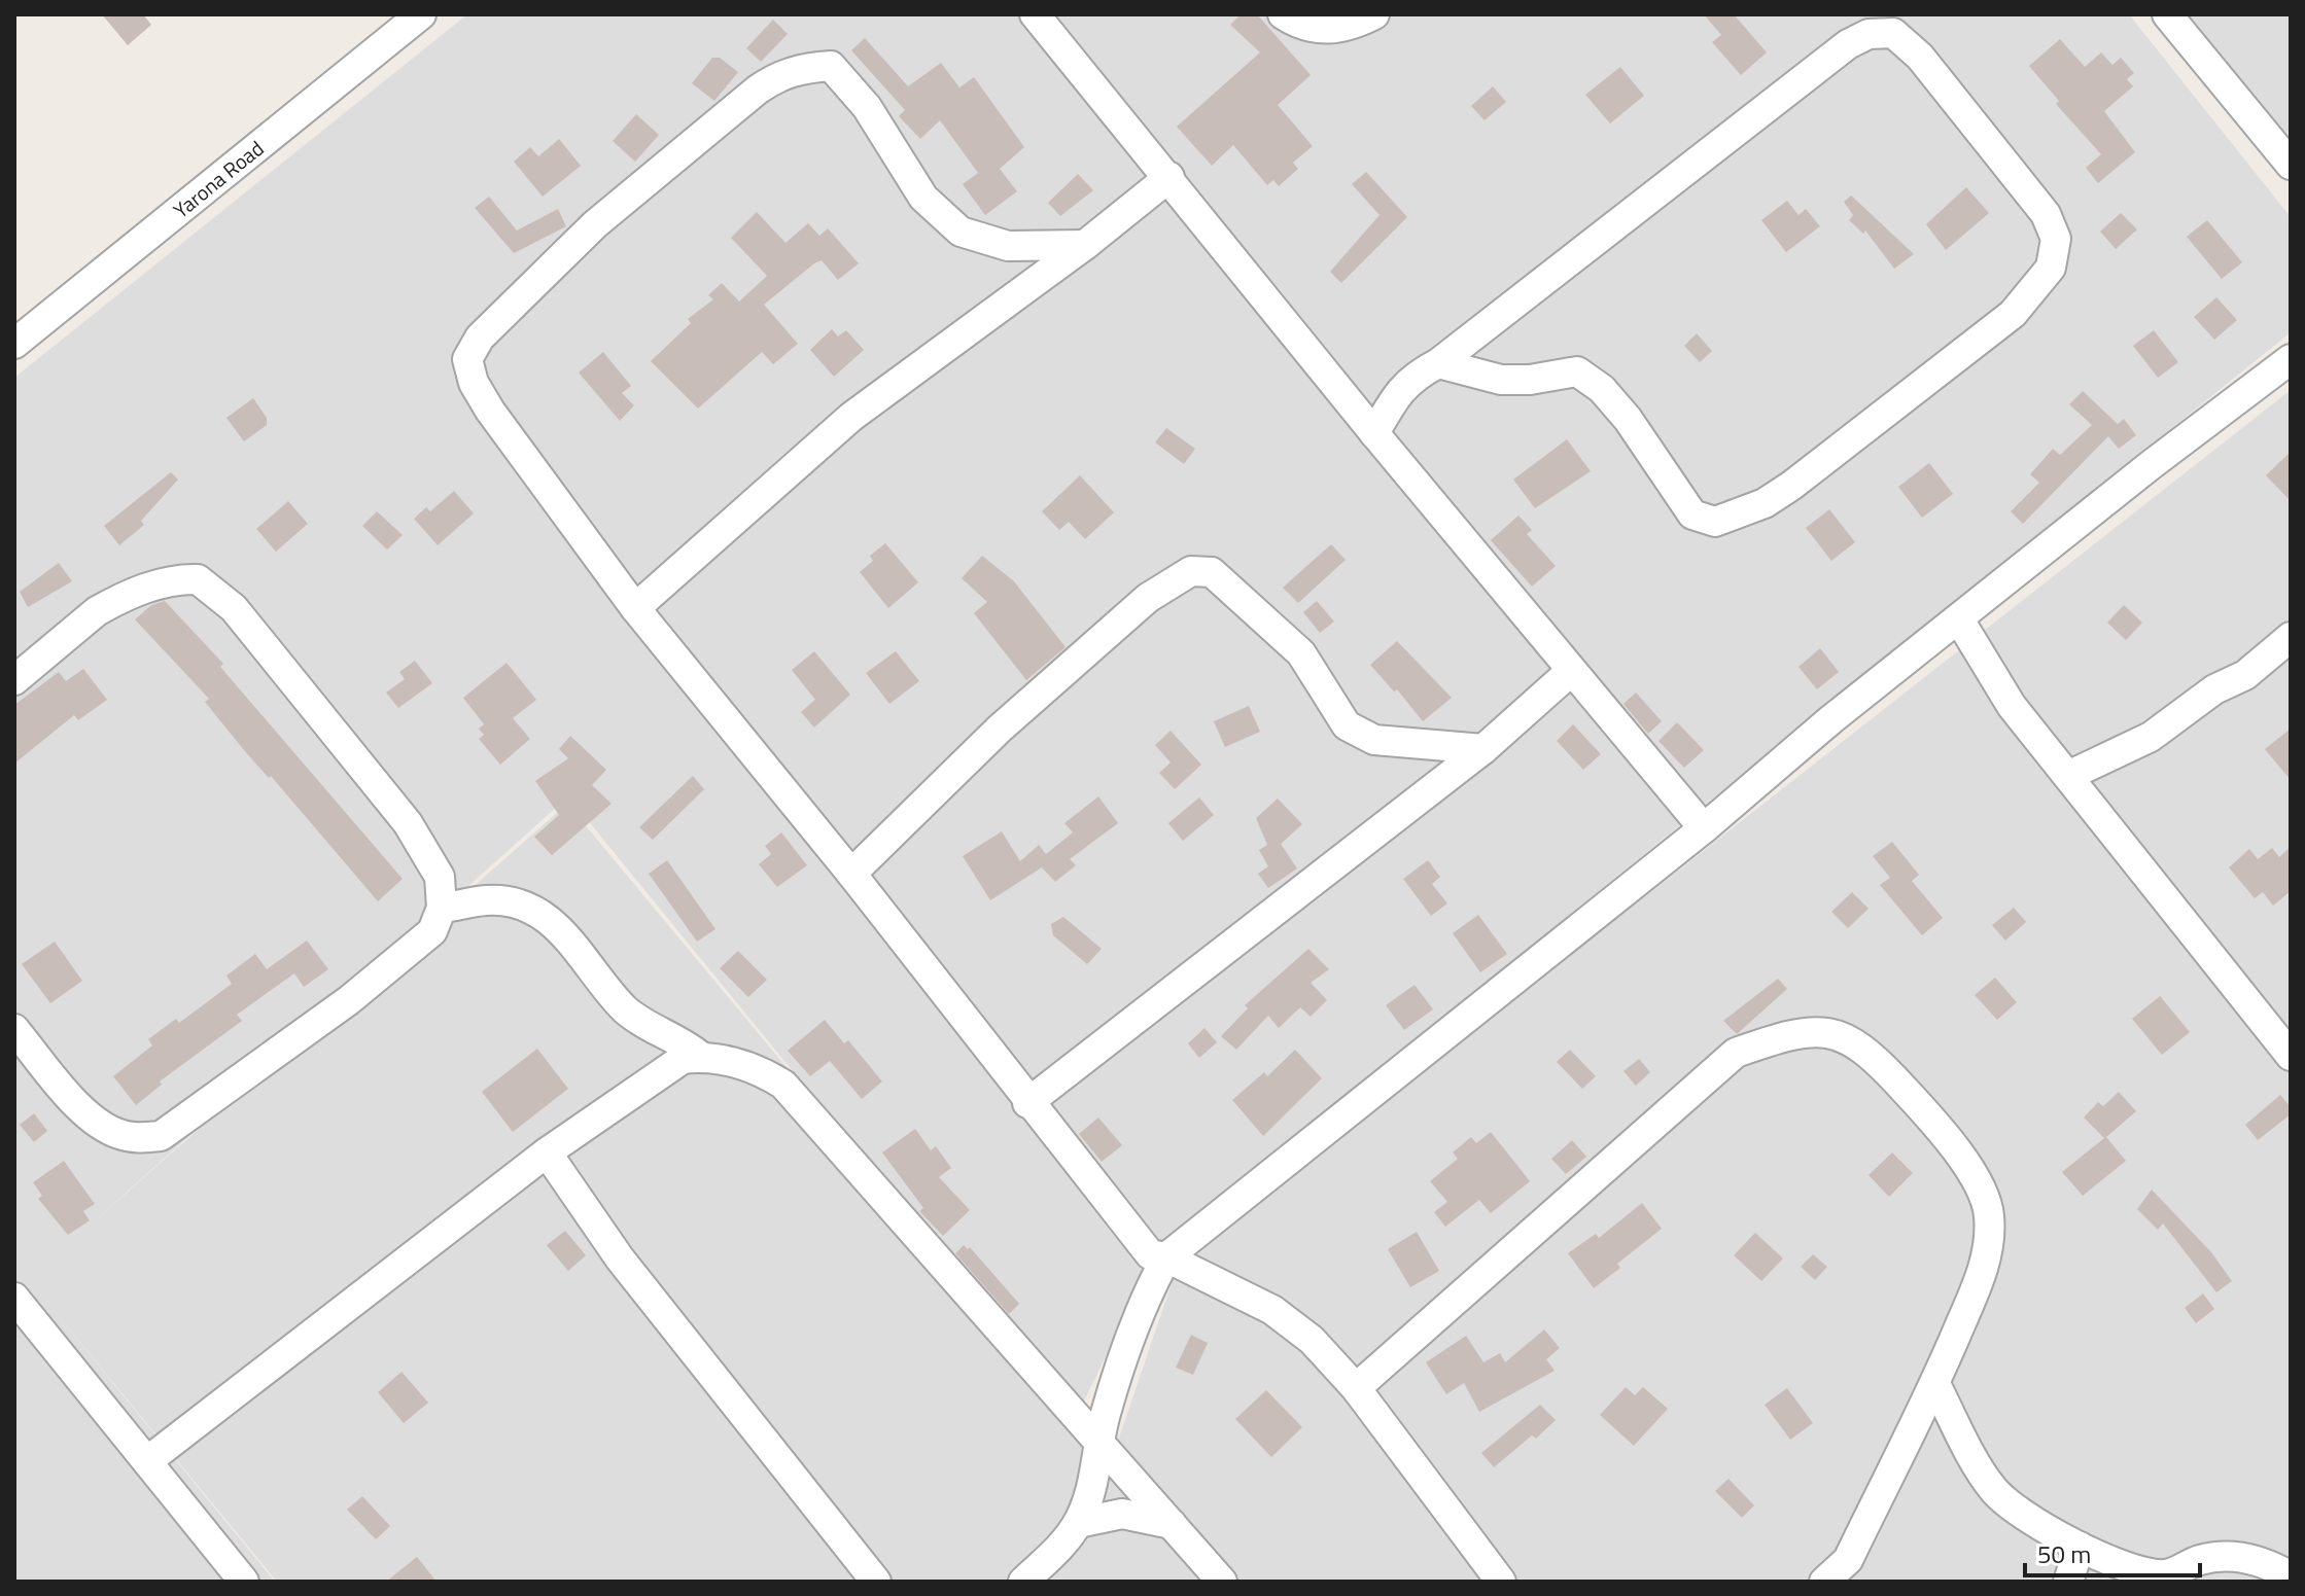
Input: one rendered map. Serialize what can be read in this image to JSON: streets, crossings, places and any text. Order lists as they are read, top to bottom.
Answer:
{
  "streets": {
    "street": ["Yarona Road"]
  },
  "scale_bar": "50 m"
}
